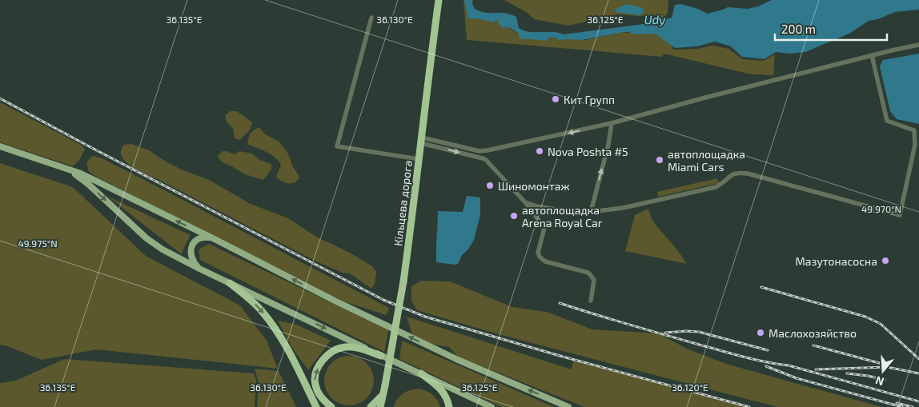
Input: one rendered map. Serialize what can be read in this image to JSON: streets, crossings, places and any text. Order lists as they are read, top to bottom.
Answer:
{
  "streets": {
    "highway": ["Кільцева дорога"]
  },
  "water": ["Udy"],
  "places": [
    "Кит Групп",
    "Nova Poshta #5",
    "автоплощадка Miami Cars",
    "Шиномонтаж",
    "автоплощадка Arena Royal Car",
    "Мазутонасосна",
    "Маслохозяйство"
  ],
  "scale_bar": "200 m",
  "north": "bottom",
  "coordinates": [
    "36.135°E",
    "36.130°E",
    "36.125°E",
    "49.970°N",
    "49.975°N",
    "36.120°E"
  ]
}
